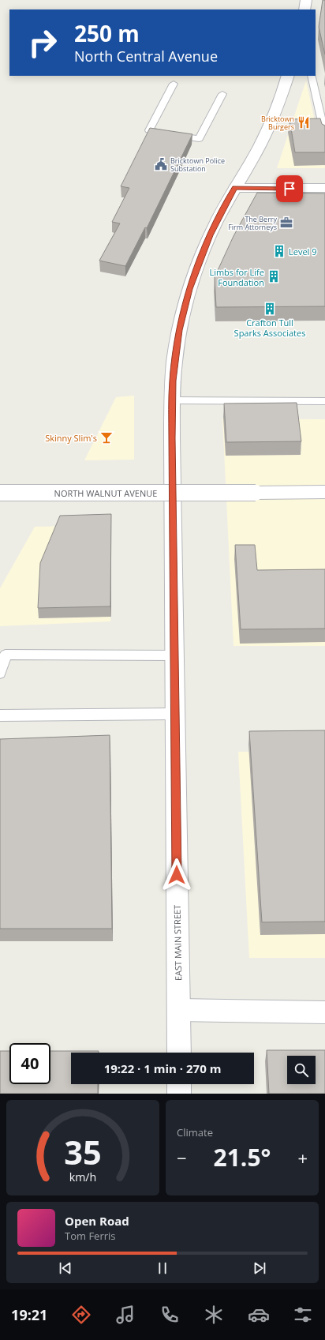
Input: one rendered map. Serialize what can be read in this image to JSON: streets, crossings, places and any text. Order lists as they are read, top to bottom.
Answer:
{
  "streets": {
    "street": ["NORTH WALNUT AVENUE", "EAST MAIN STREET"]
  },
  "places": {
    "restaurant": ["Bricktown Burgers"],
    "public building": ["Bricktown Police Substation"],
    "office": ["The Berry Firm Attorneys"],
    "building": ["Level 9", "Limbs for Life Foundation", "Crafton Tull Sparks Associates"],
    "bar": ["Skinny Slim's"]
  },
  "page": {
    "turn": ["250 m", "North Central Avenue"],
    "limit": "40",
    "trip": "19:22 · 1 min · 270 m",
    "tile": "Climate",
    "heat": ["−", "21.5°", "+"],
    "song": ["Open Road", "Tom Ferris"],
    "tabs": "19:21",
    "gauge": ["35", "km/h"]
  }
}
